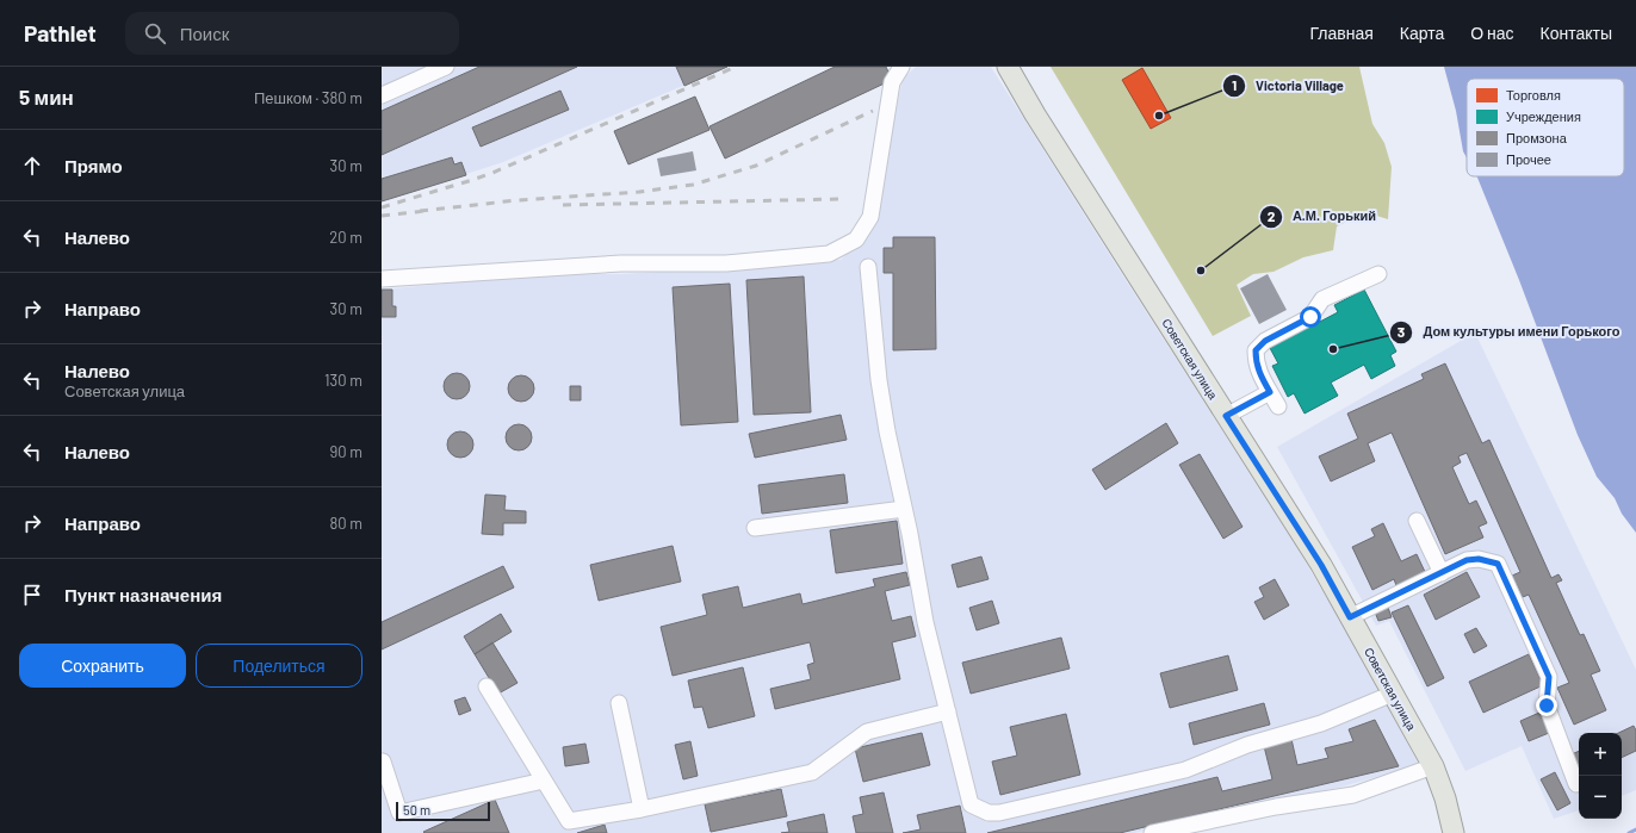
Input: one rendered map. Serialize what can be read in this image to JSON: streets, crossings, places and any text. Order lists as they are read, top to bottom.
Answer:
{
  "streets": {
    "main road": ["Советская улица"]
  },
  "places": ["Victoria Village", "А.М. Горький", "Дом культуры имени Горького"],
  "legend": [
    "Торговля",
    "Учреждения",
    "Промзона",
    "Прочее"
  ],
  "scale_bar": "50 m",
  "page": {
    "header": "Pathlet",
    "search": "Поиск",
    "nav": [
      "Главная",
      "Карта",
      "О нас",
      "Контакты"
    ],
    "heading": ["5 мин", "Пешком · 380 m"],
    "list": [
      ["Прямо", "30 m"],
      ["Налево", "20 m"],
      ["Направо", "30 m"],
      ["Налево", "Советская улица", "130 m"],
      ["Налево", "90 m"],
      ["Направо", "80 m"],
      "Пункт назначения"
    ],
    "buttons": ["Сохранить", "Поделиться"],
    "map_buttons": ["+", "−"],
    "scale": "50 m"
  }
}
